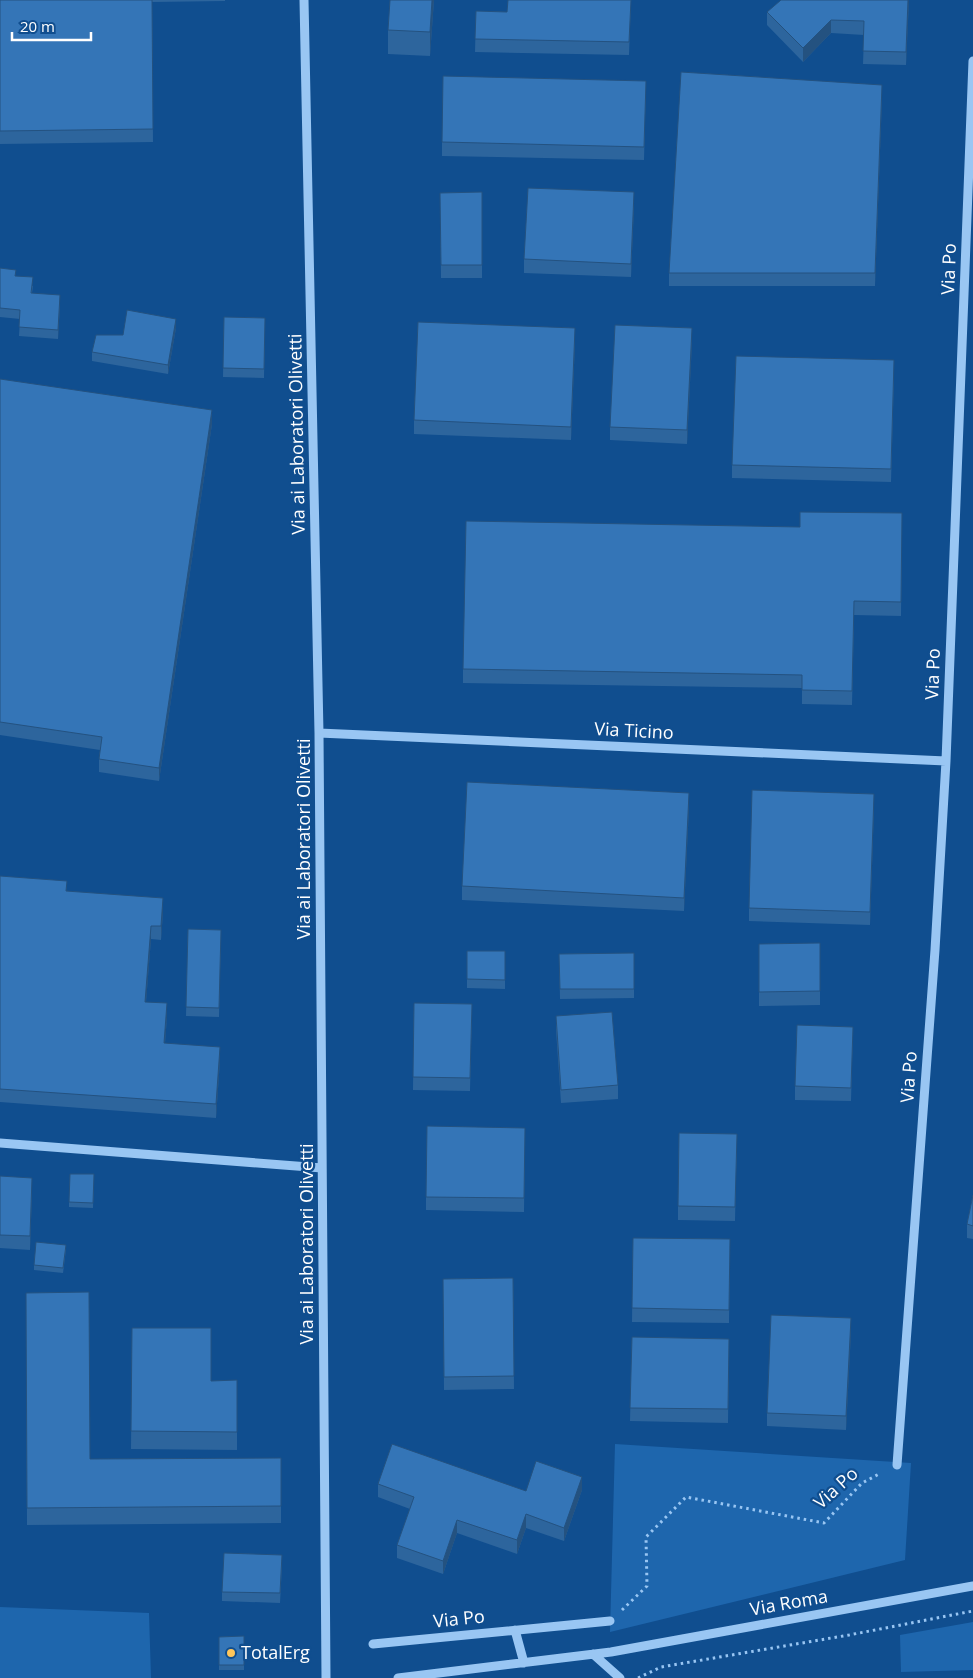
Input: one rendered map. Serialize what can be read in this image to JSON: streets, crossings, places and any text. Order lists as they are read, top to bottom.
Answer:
{
  "streets": {
    "street": [
      "Via Po",
      "Via ai Laboratori Olivetti",
      "Via Ticino",
      "Via Roma"
    ]
  },
  "crossings": [
    ["Via Po", "Via Ticino"],
    ["Via ai Laboratori Olivetti", "Via Ticino"]
  ],
  "places": ["TotalErg"],
  "scale_bar": "20 m"
}
